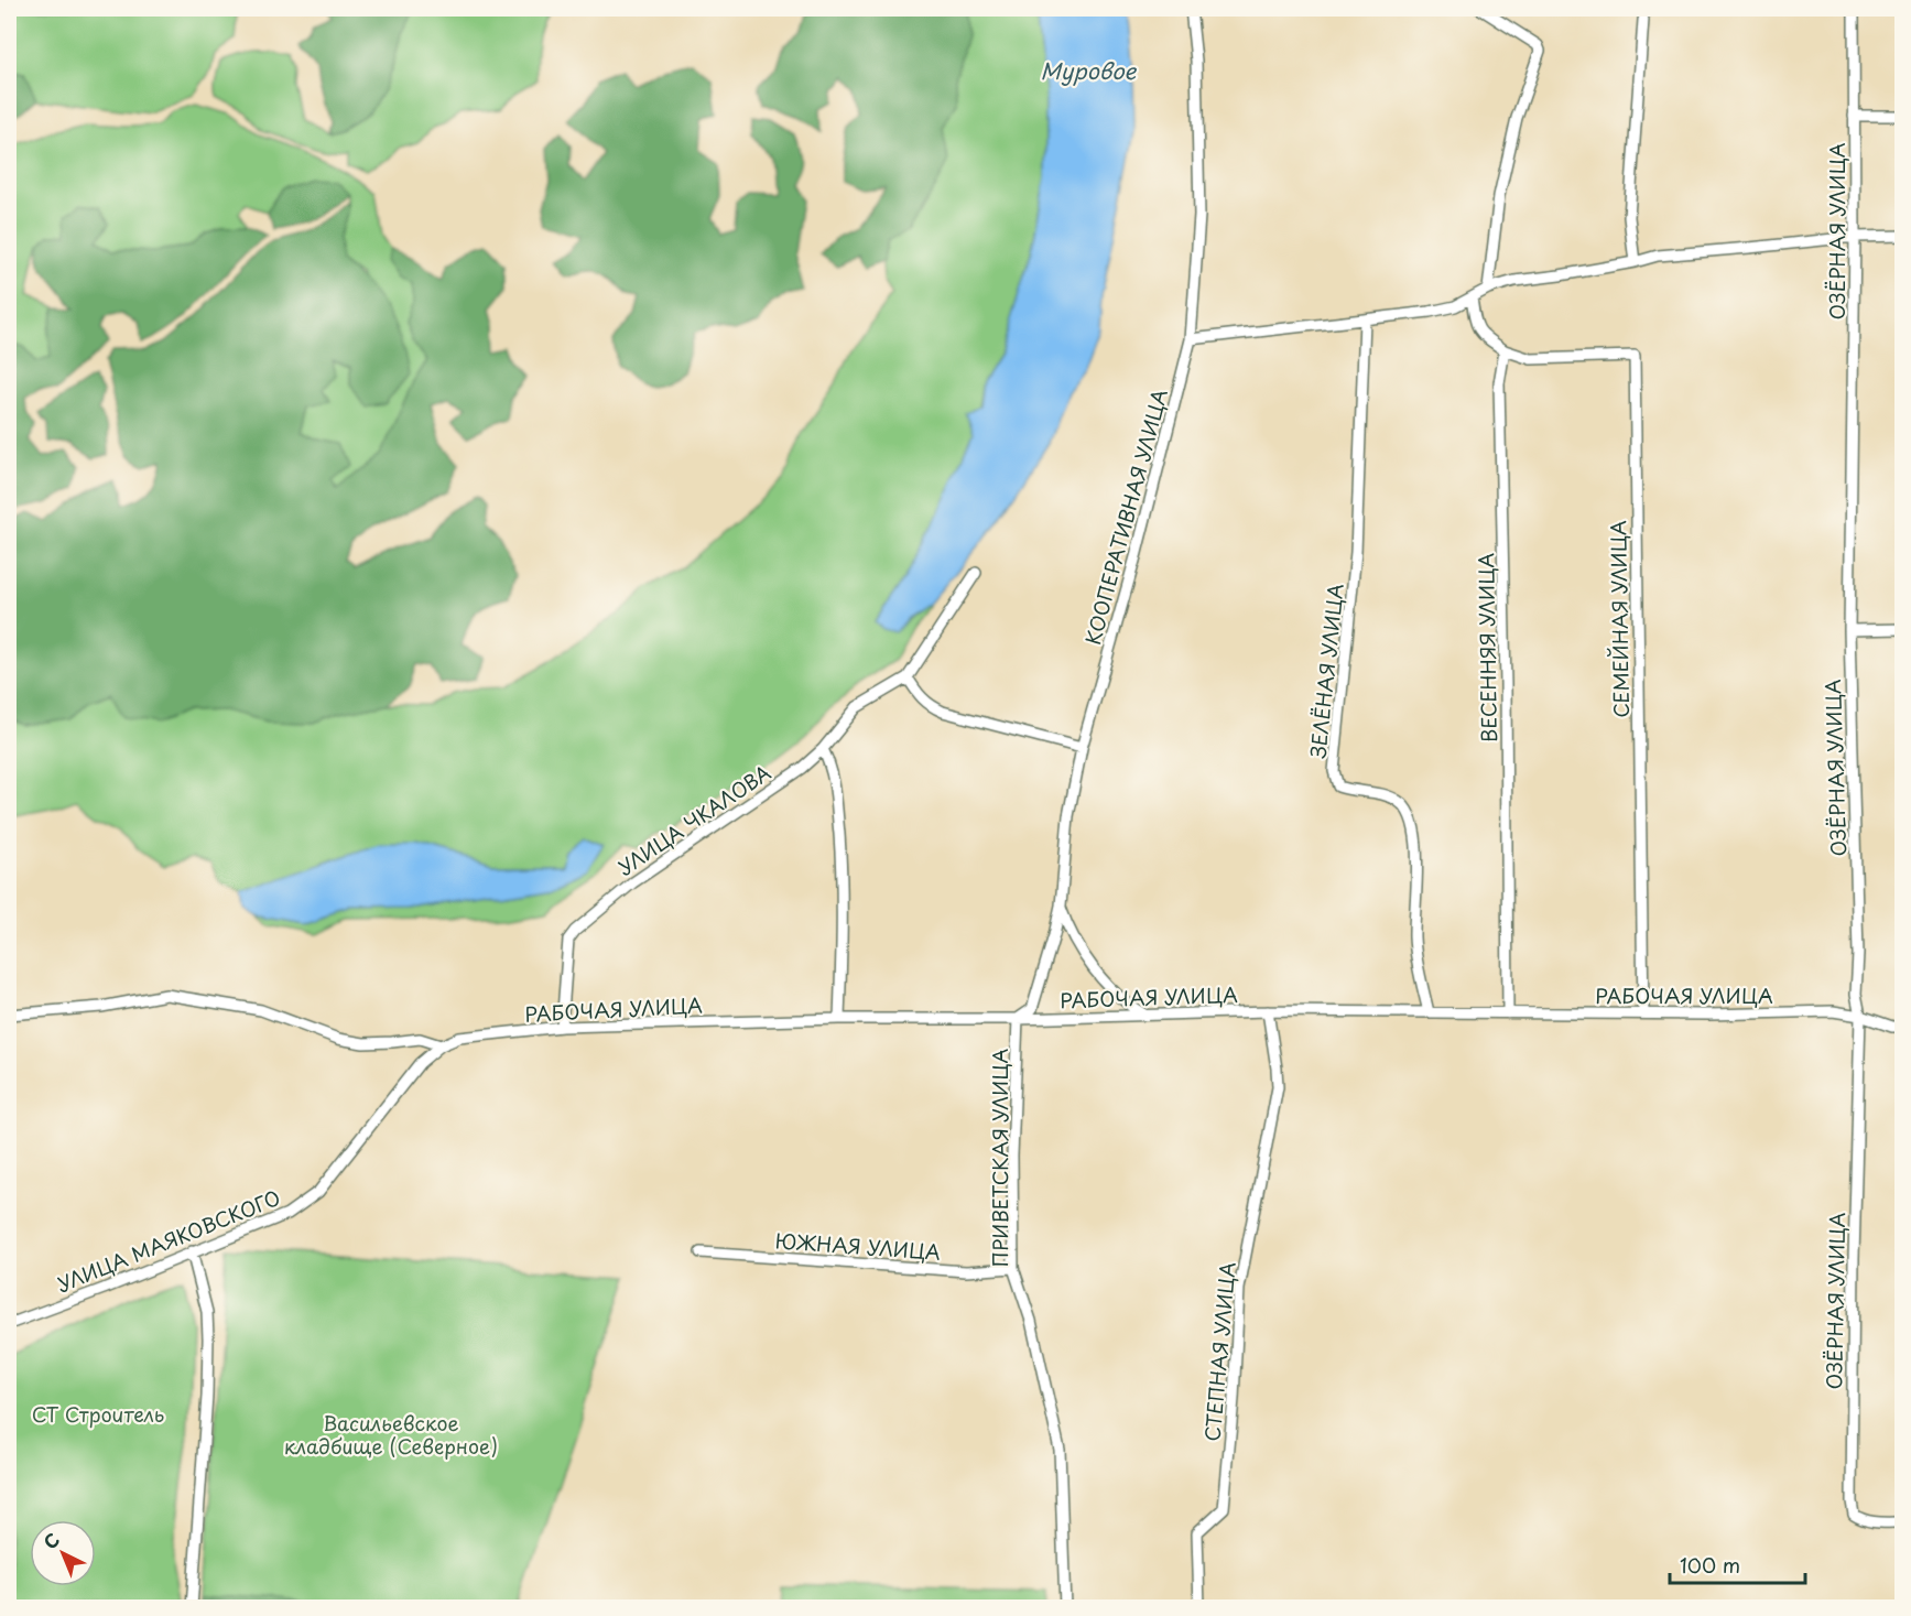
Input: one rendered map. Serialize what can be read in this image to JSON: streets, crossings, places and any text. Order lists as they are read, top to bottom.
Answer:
{
  "streets": {
    "street": [
      "ОЗЁРНАЯ УЛИЦА",
      "КООПЕРАТИВНАЯ УЛИЦА",
      "СЕМЕЙНАЯ УЛИЦА",
      "ВЕСЕННЯЯ УЛИЦА",
      "ЗЕЛЁНАЯ УЛИЦА",
      "УЛИЦА ЧКАЛОВА",
      "РАБОЧАЯ УЛИЦА",
      "ПРИВЕТСКАЯ УЛИЦА",
      "УЛИЦА МАЯКОВСКОГО",
      "ЮЖНАЯ УЛИЦА",
      "СТЕПНАЯ УЛИЦА"
    ]
  },
  "crossings": [
    ["ОЗЁРНАЯ УЛИЦА", "РАБОЧАЯ УЛИЦА"],
    ["КООПЕРАТИВНАЯ УЛИЦА", "РАБОЧАЯ УЛИЦА"],
    ["КООПЕРАТИВНАЯ УЛИЦА", "ПРИВЕТСКАЯ УЛИЦА"],
    ["СЕМЕЙНАЯ УЛИЦА", "ВЕСЕННЯЯ УЛИЦА"],
    ["СЕМЕЙНАЯ УЛИЦА", "РАБОЧАЯ УЛИЦА"],
    ["ВЕСЕННЯЯ УЛИЦА", "РАБОЧАЯ УЛИЦА"],
    ["ЗЕЛЁНАЯ УЛИЦА", "РАБОЧАЯ УЛИЦА"],
    ["УЛИЦА ЧКАЛОВА", "РАБОЧАЯ УЛИЦА"],
    ["РАБОЧАЯ УЛИЦА", "ПРИВЕТСКАЯ УЛИЦА"],
    ["РАБОЧАЯ УЛИЦА", "УЛИЦА МАЯКОВСКОГО"],
    ["РАБОЧАЯ УЛИЦА", "СТЕПНАЯ УЛИЦА"],
    ["ПРИВЕТСКАЯ УЛИЦА", "ЮЖНАЯ УЛИЦА"]
  ],
  "water": ["Муровое"],
  "parks": ["СТ Строитель", "Васильевское кладбище (Северное)"],
  "scale_bar": "100 m",
  "north": "top left"
}
